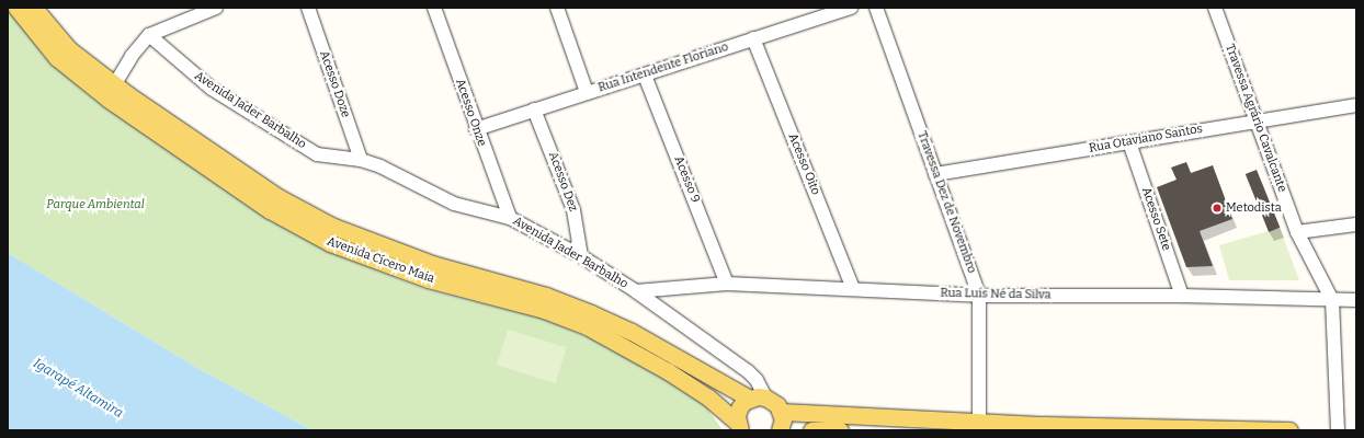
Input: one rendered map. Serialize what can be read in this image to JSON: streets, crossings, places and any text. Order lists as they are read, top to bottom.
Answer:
{
  "streets": {
    "main road": ["Avenida Cícero Maia"],
    "street": [
      "Rua Intendente Floriano",
      "Acesso Doze",
      "Avenida Jader Barbalho",
      "Acesso Onze",
      "Travessa Agrário Cavalcante",
      "Rua Otaviano Santos",
      "Acesso Oito",
      "Acesso 9",
      "Acesso Dez",
      "Travessa Dez de Novembro",
      "Acesso Sete",
      "Rua Luís Né da Silva"
    ]
  },
  "crossings": [
    ["Rua Intendente Floriano", "Acesso Onze"],
    ["Rua Intendente Floriano", "Acesso Oito"],
    ["Rua Intendente Floriano", "Acesso 9"],
    ["Rua Intendente Floriano", "Acesso Dez"],
    ["Acesso Doze", "Avenida Jader Barbalho"],
    ["Avenida Jader Barbalho", "Acesso Onze"],
    ["Avenida Jader Barbalho", "Acesso Dez"],
    ["Avenida Jader Barbalho", "Avenida Cícero Maia"],
    ["Avenida Jader Barbalho", "Rua Luís Né da Silva"],
    ["Travessa Agrário Cavalcante", "Rua Otaviano Santos"],
    ["Travessa Agrário Cavalcante", "Rua Luís Né da Silva"],
    ["Rua Otaviano Santos", "Travessa Dez de Novembro"],
    ["Rua Otaviano Santos", "Acesso Sete"],
    ["Acesso Oito", "Rua Luís Né da Silva"],
    ["Acesso 9", "Rua Luís Né da Silva"],
    ["Travessa Dez de Novembro", "Rua Luís Né da Silva"],
    ["Acesso Sete", "Rua Luís Né da Silva"]
  ],
  "water": ["Igarapé Altamira"],
  "parks": ["Parque Ambiental"],
  "places": ["Metodista"]
}
